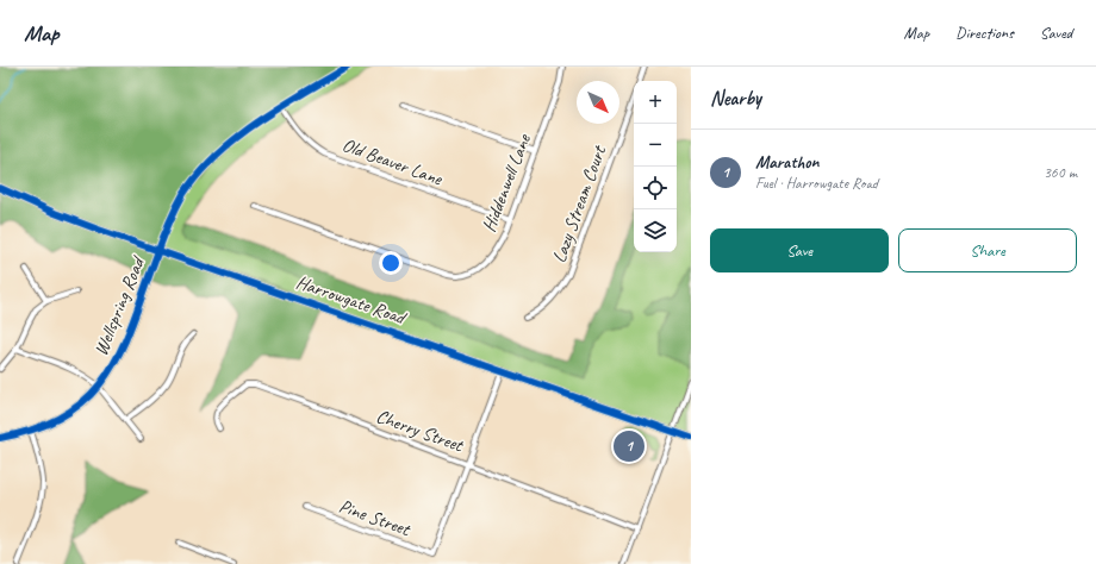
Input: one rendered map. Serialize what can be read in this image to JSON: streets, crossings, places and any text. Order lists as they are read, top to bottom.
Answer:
{
  "streets": {
    "main road": ["Harrowgate Road", "Wellspring Road"],
    "street": [
      "Old Beaver Lane",
      "Hiddenwell Lane",
      "Lazy Stream Court",
      "Cherry Street",
      "Pine Street"
    ]
  },
  "crossings": [
    ["Old Beaver Lane", "Hiddenwell Lane"],
    ["Old Beaver Lane", "Wellspring Road"],
    ["Harrowgate Road", "Wellspring Road"],
    ["Cherry Street", "Pine Street"]
  ],
  "north": "bottom right",
  "page": {
    "header": "Map",
    "nav": ["Map", "Directions", "Saved"],
    "heading": "Nearby",
    "map_buttons": ["+", "−"],
    "list": [
      {
        "mark": "1",
        "name": "Marathon",
        "note": "Fuel · Harrowgate Road",
        "value": "360 m"
      }
    ],
    "buttons": ["Save", "Share"],
    "pins": "1"
  }
}
